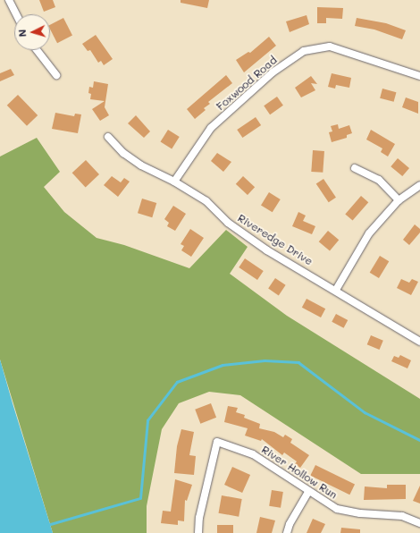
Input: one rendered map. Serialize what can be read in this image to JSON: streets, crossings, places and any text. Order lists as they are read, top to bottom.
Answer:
{
  "streets": {
    "street": ["Foxwood Road", "Riveredge Drive", "River Hollow Run"]
  },
  "crossings": [
    ["Foxwood Road", "Riveredge Drive"]
  ],
  "north": "left"
}
